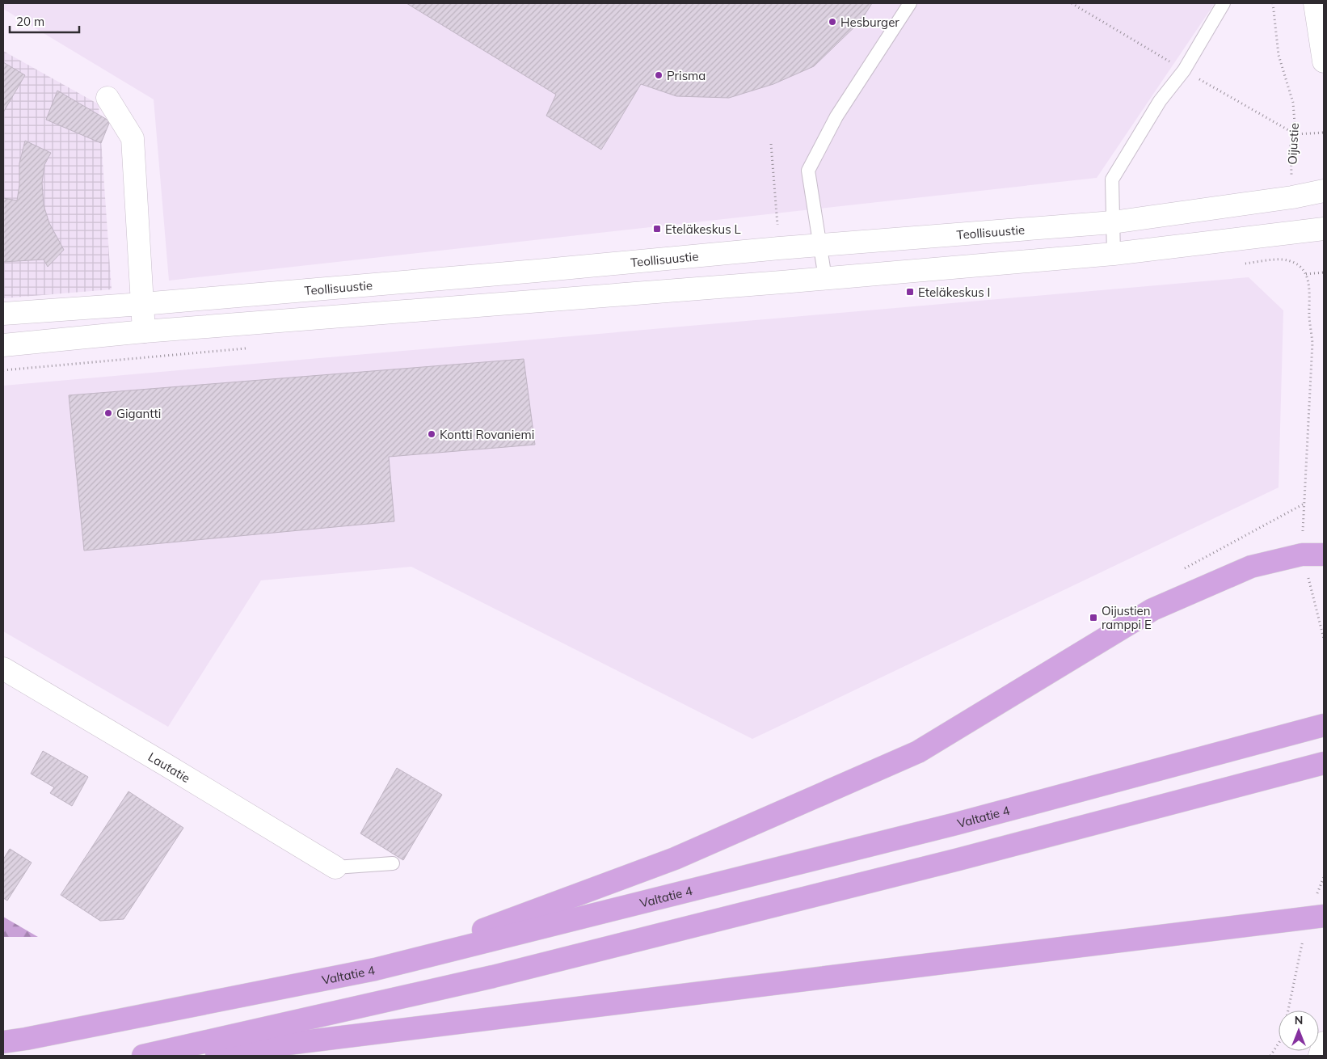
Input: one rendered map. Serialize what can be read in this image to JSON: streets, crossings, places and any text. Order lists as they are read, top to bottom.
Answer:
{
  "streets": {
    "highway": ["Valtatie 4"],
    "street": ["Teollisuustie", "Lautatie"],
    "path": ["Oijustie"]
  },
  "crossings": [
    ["Oijustie", "Teollisuustie"]
  ],
  "places": {
    "other": [
      "Hesburger",
      "Prisma",
      "Gigantti",
      "Kontti Rovaniemi"
    ],
    "transit": ["Eteläkeskus L", "Eteläkeskus I", "Oijustien ramppi E"]
  },
  "scale_bar": "20 m",
  "north": "top"
}
